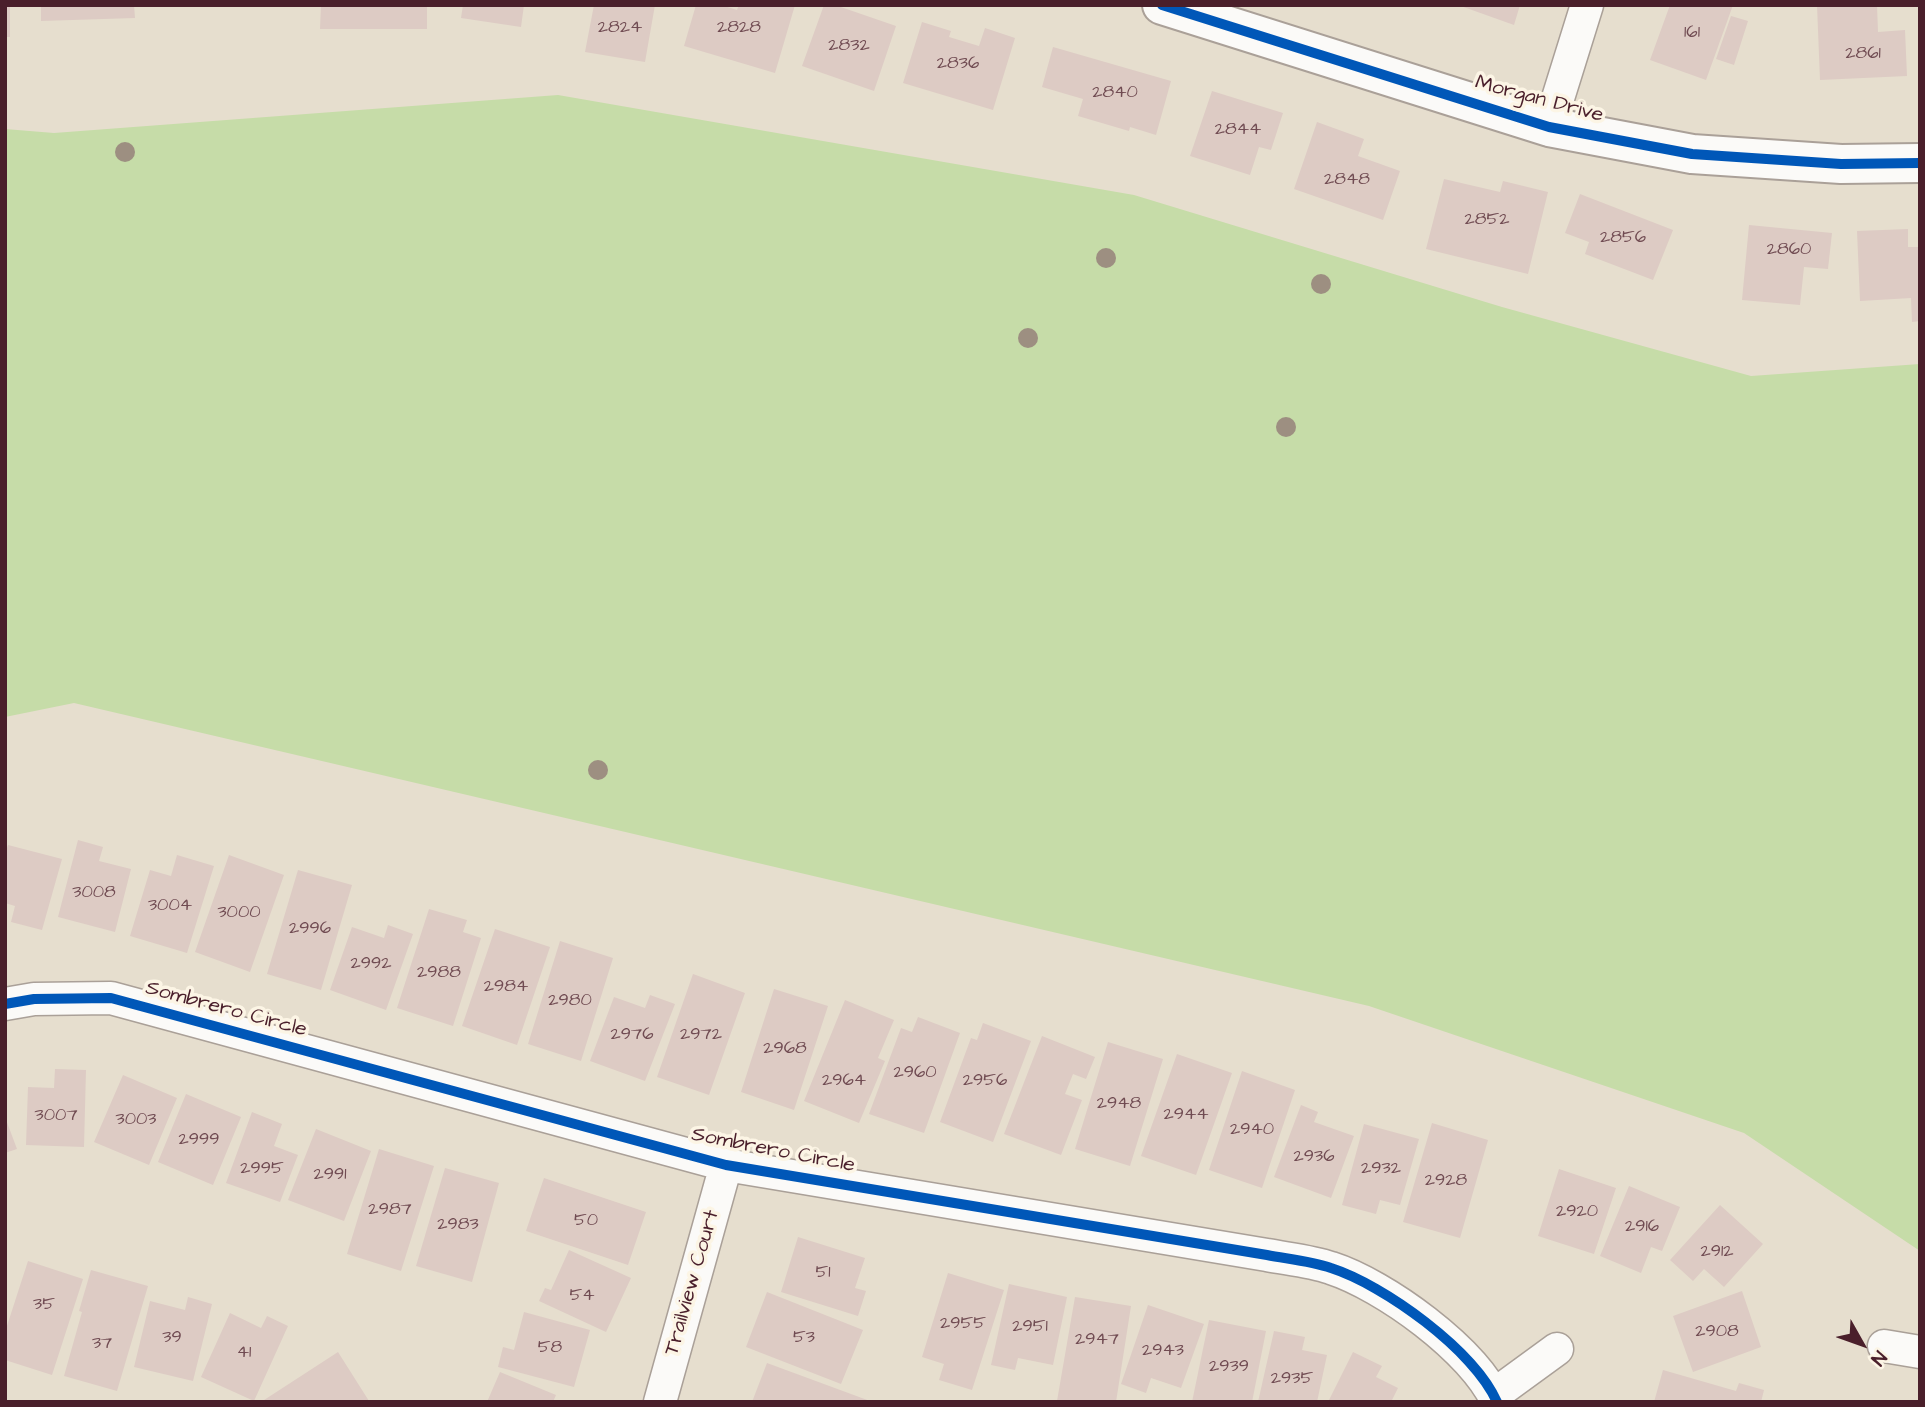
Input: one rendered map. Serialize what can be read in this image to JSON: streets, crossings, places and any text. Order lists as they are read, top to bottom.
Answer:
{
  "streets": {
    "street": ["Morgan Drive", "Sombrero Circle", "Trailview Court"]
  },
  "crossings": [
    ["Sombrero Circle", "Trailview Court"]
  ],
  "house_numbers": [
    "2824",
    "2828",
    "161",
    "2832",
    "2861",
    "2836",
    "2840",
    "2844",
    "2848",
    "2852",
    "2856",
    "2860",
    "3008",
    "3004",
    "3000",
    "2996",
    "2992",
    "2988",
    "2984",
    "2980",
    "2976",
    "2972",
    "2968",
    "2960",
    "2964",
    "2956",
    "2948",
    "2944",
    "3007",
    "3003",
    "2940",
    "2999",
    "2936",
    "2995",
    "2932",
    "2991",
    "2928",
    "2987",
    "2920",
    "50",
    "2983",
    "2916",
    "2912",
    "51",
    "54",
    "35",
    "2955",
    "2951",
    "2908",
    "39",
    "53",
    "2947",
    "37",
    "58",
    "2943",
    "41",
    "2939",
    "2935"
  ],
  "north": "bottom right"
}
